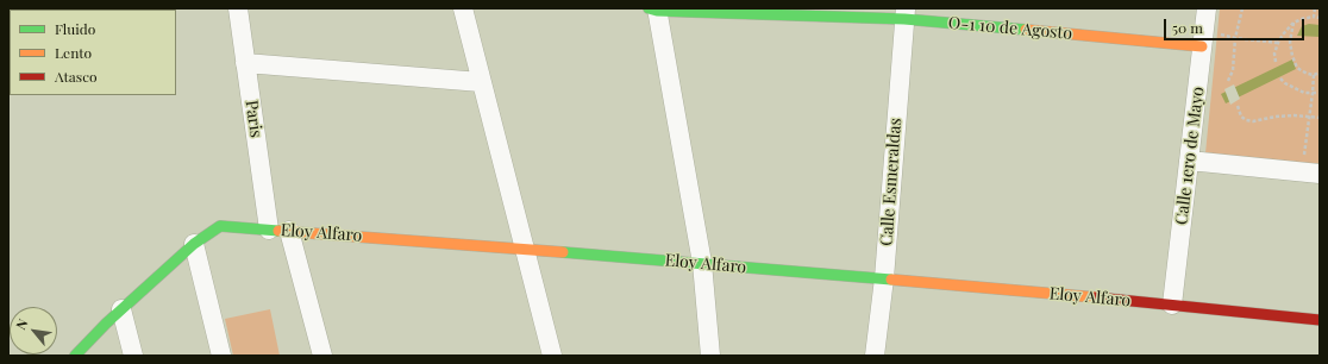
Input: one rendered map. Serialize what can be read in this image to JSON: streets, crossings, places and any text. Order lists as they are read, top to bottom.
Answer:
{
  "streets": {
    "street": [
      "O-1 10 de Agosto",
      "Paris",
      "Calle 1ero de Mayo",
      "Calle Esmeraldas",
      "Eloy Alfaro"
    ]
  },
  "crossings": [
    ["O-1 10 de Agosto", "Calle 1ero de Mayo"],
    ["O-1 10 de Agosto", "Calle Esmeraldas"],
    ["Paris", "Eloy Alfaro"],
    ["Calle 1ero de Mayo", "Eloy Alfaro"],
    ["Calle Esmeraldas", "Eloy Alfaro"]
  ],
  "legend": ["Fluido", "Lento", "Atasco"],
  "scale_bar": "50 m",
  "north": "top left"
}
